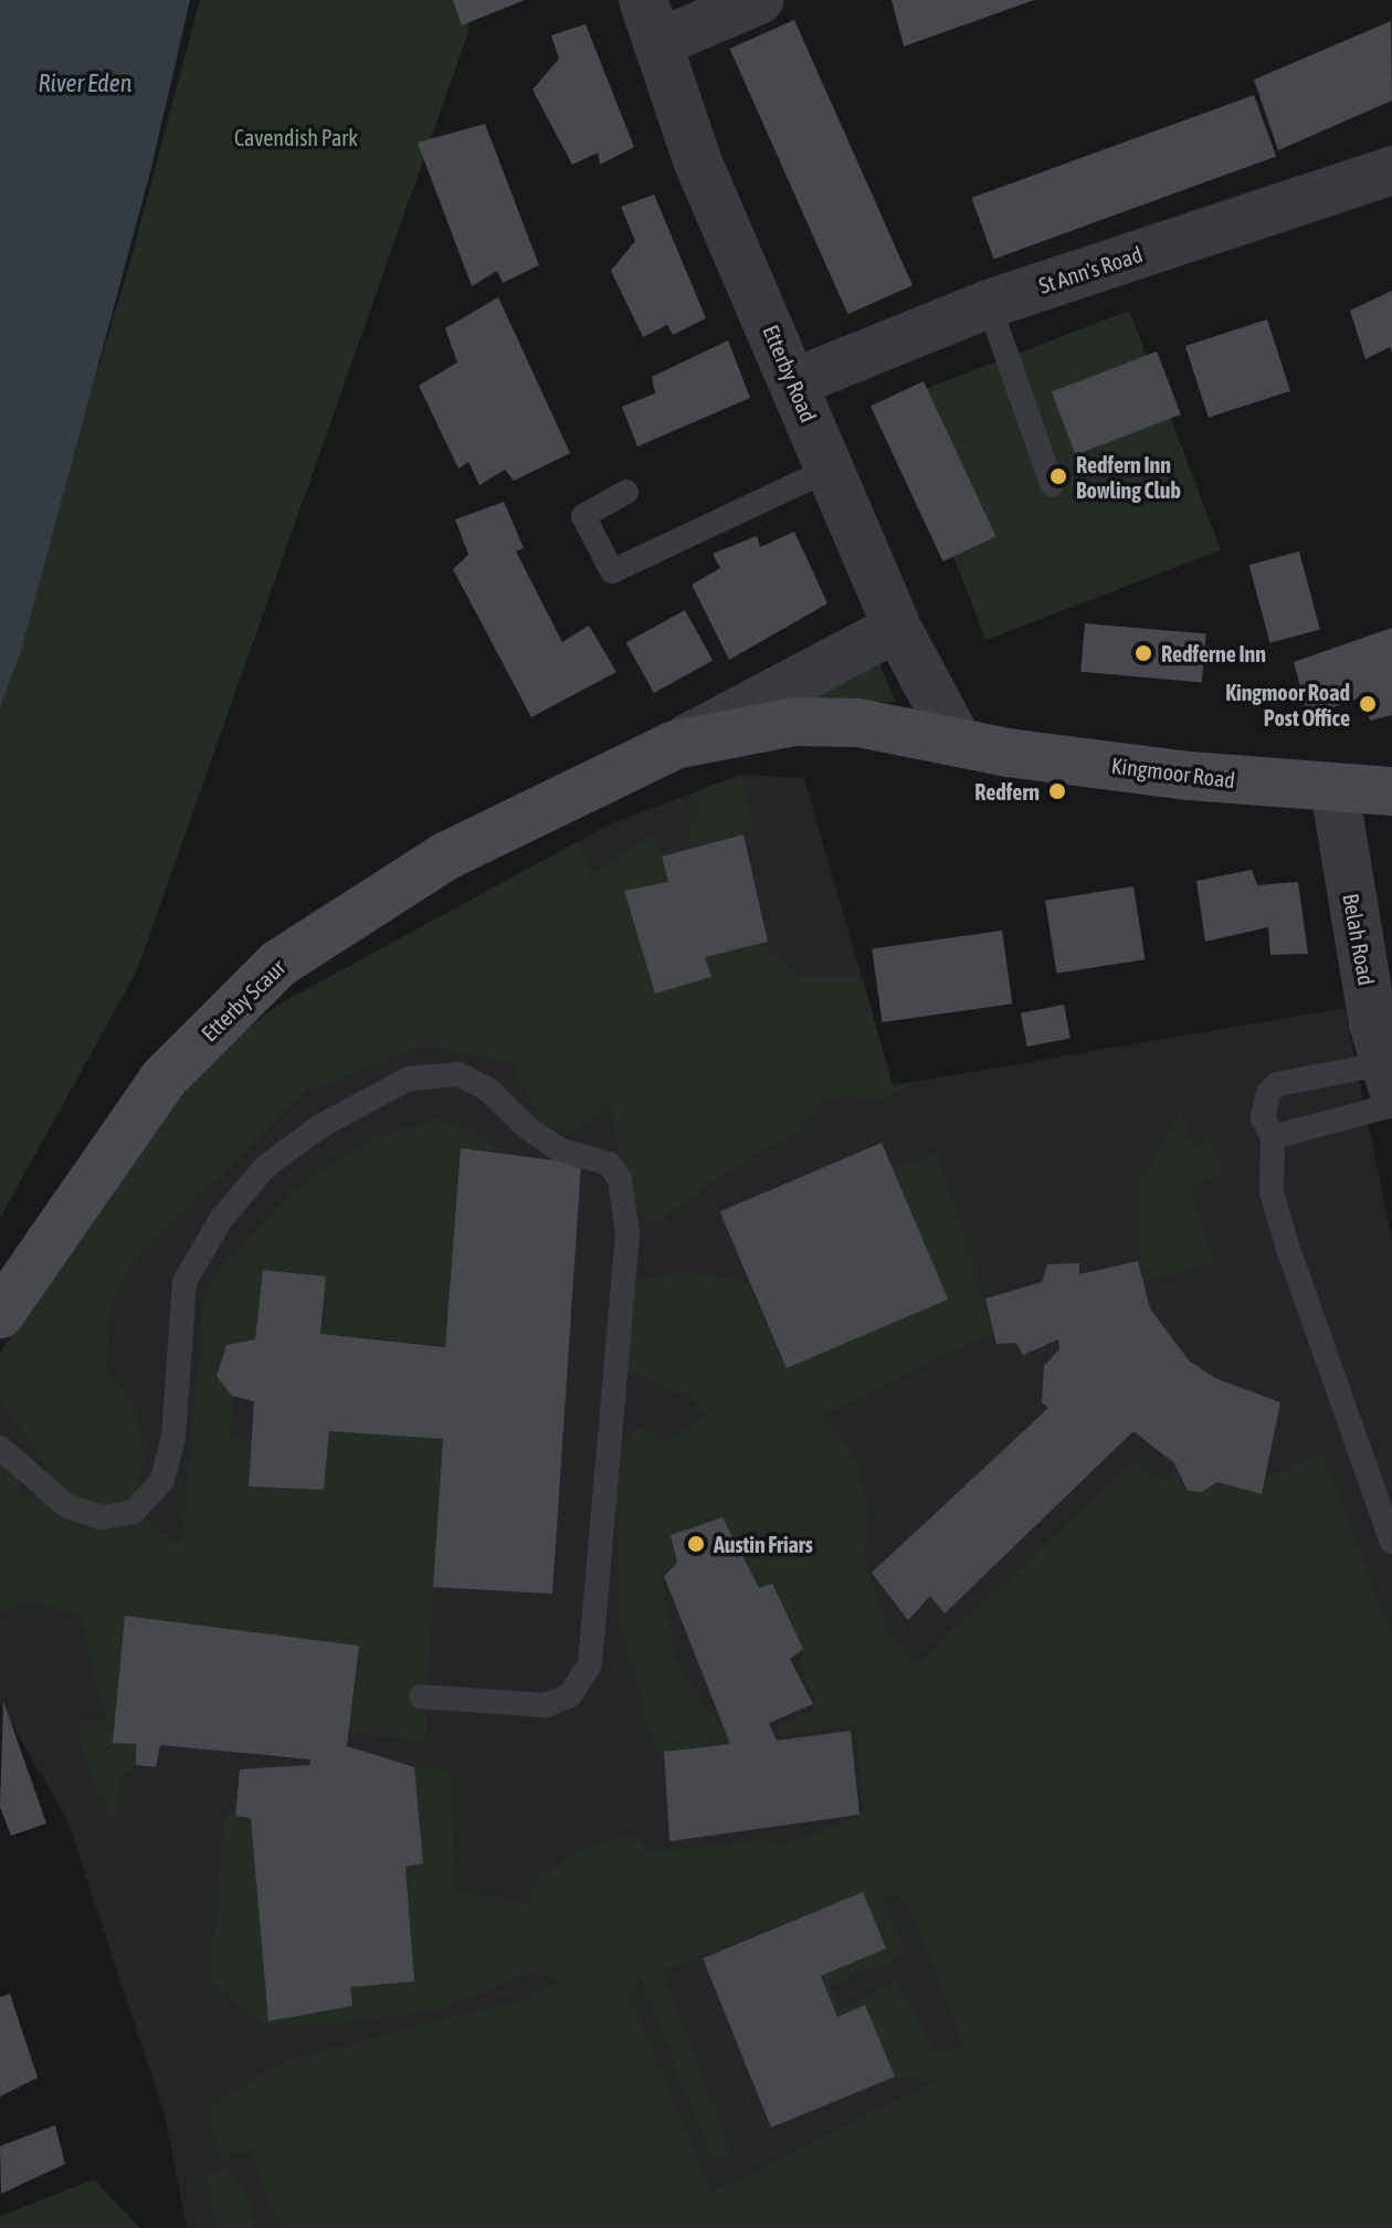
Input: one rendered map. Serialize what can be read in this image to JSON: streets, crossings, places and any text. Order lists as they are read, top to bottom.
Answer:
{
  "streets": {
    "street": [
      "St Ann's Road",
      "Etterby Road",
      "Kingmoor Road",
      "Belah Road",
      "Etterby Scaur"
    ]
  },
  "crossings": [
    ["St Ann's Road", "Etterby Road"],
    ["Etterby Road", "Kingmoor Road"],
    ["Etterby Road", "Etterby Scaur"],
    ["Kingmoor Road", "Belah Road"],
    ["Kingmoor Road", "Etterby Scaur"]
  ],
  "water": ["River Eden"],
  "parks": ["Cavendish Park"],
  "places": [
    "Redfern Inn Bowling Club",
    "Redferne Inn",
    "Kingmoor Road Post Office",
    "Redfern",
    "Austin Friars"
  ]
}
